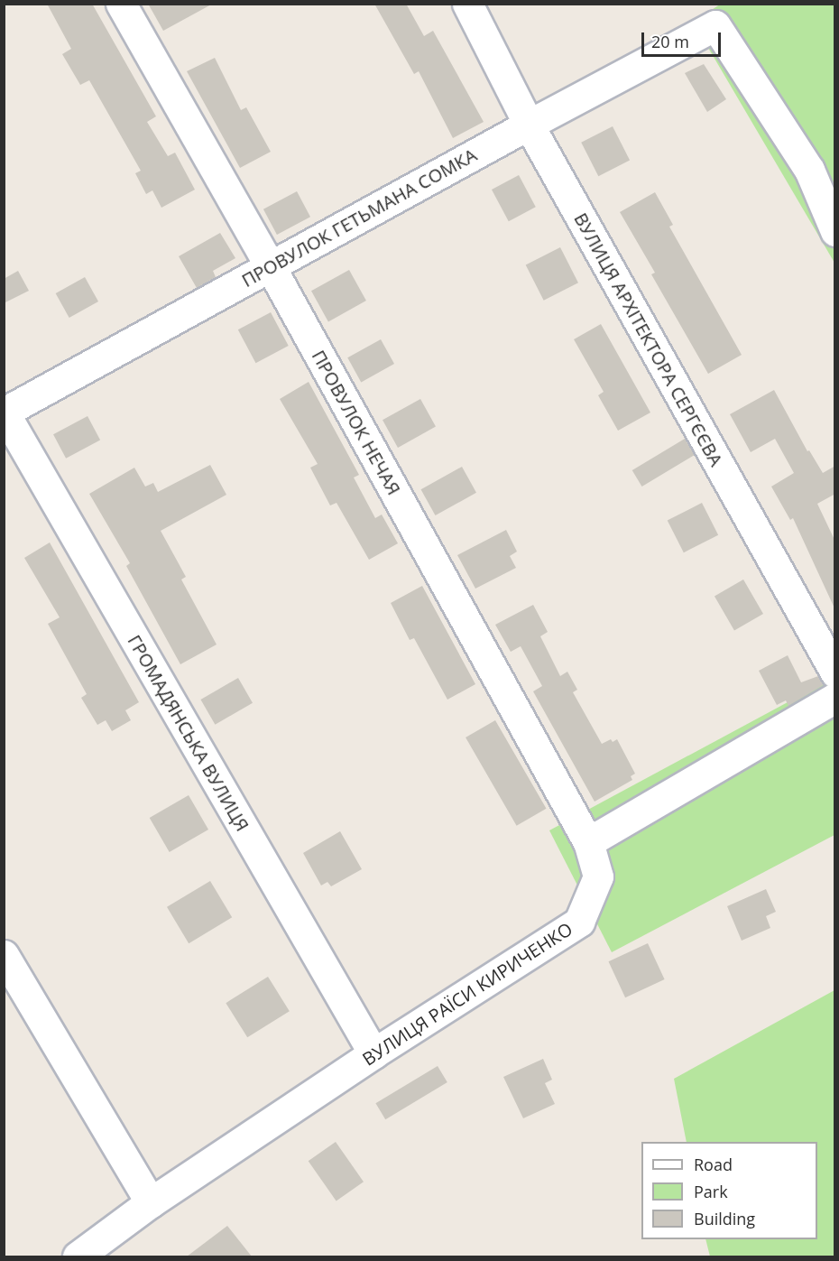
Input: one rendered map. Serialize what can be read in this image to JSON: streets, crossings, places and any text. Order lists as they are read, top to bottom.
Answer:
{
  "streets": {
    "street": [
      "ПРОВУЛОК ГЕТЬМАНА СОМКА",
      "ВУЛИЦЯ АРХІТЕКТОРА СЕРГЄЄВА",
      "ПРОВУЛОК НЕЧАЯ",
      "ГРОМАДЯНСЬКА ВУЛИЦЯ",
      "ВУЛИЦЯ РАЇСИ КИРИЧЕНКО"
    ]
  },
  "crossings": [
    ["ПРОВУЛОК ГЕТЬМАНА СОМКА", "ВУЛИЦЯ АРХІТЕКТОРА СЕРГЄЄВА"],
    ["ПРОВУЛОК ГЕТЬМАНА СОМКА", "ПРОВУЛОК НЕЧАЯ"],
    ["ПРОВУЛОК ГЕТЬМАНА СОМКА", "ГРОМАДЯНСЬКА ВУЛИЦЯ"],
    ["ПРОВУЛОК НЕЧАЯ", "ВУЛИЦЯ РАЇСИ КИРИЧЕНКО"],
    ["ГРОМАДЯНСЬКА ВУЛИЦЯ", "ВУЛИЦЯ РАЇСИ КИРИЧЕНКО"]
  ],
  "legend": ["Road", "Park", "Building"],
  "scale_bar": "20 m"
}
